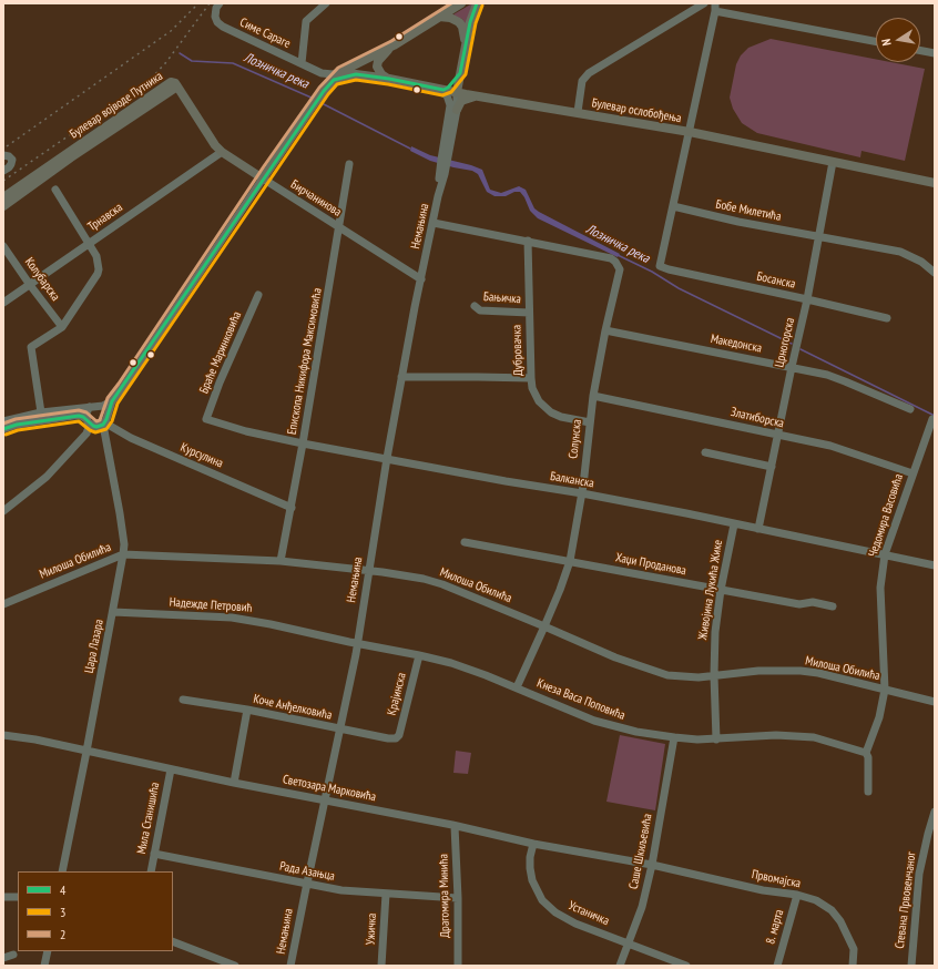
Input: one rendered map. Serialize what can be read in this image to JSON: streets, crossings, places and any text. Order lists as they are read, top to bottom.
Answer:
{
  "streets": {
    "main road": [
      "Булевар војводе Путника",
      "Булевар ослобођења",
      "Бирчанинова",
      "Немањина"
    ],
    "street": [
      "Симе Сараге",
      "Бобе Милетића",
      "Трнавска",
      "Колубарска",
      "Босанска",
      "Бањичка",
      "Црногорска",
      "Македонска",
      "Дубровачка",
      "Браће Маринковића",
      "Епископа Никифора Максимовића",
      "Златиборска",
      "Солунска",
      "Курсулина",
      "Балканска",
      "Чедомира Васовића",
      "Милоша Обилића",
      "Хаџи Проданова",
      "Живојина Лукића Жике",
      "Надежде Петровић",
      "Цара Лазара",
      "Крајинска",
      "Кнеза Васа Поповића",
      "Коче Анђелковића",
      "Светозара Марковића",
      "Мила Станишића",
      "Саше Шкиљевића",
      "Рада Азањца",
      "Првомајска",
      "Драгомира Минића",
      "Стевана Првовенчаног",
      "Устаничка",
      "8. марта",
      "Ужичка"
    ]
  },
  "crossings": [
    ["Симе Сараге", "Булевар ослобођења"],
    ["Булевар војводе Путника", "Бирчанинова"],
    ["Булевар ослобођења", "Немањина"],
    ["Булевар ослобођења", "Црногорска"],
    ["Бирчанинова", "Трнавска"],
    ["Бирчанинова", "Немањина"],
    ["Бирчанинова", "Епископа Никифора Максимовића"],
    ["Бобе Милетића", "Босанска"],
    ["Бобе Милетића", "Црногорска"],
    ["Трнавска", "Колубарска"],
    ["Немањина", "Балканска"],
    ["Немањина", "Милоша Обилића"],
    ["Немањина", "Надежде Петровић"],
    ["Немањина", "Кнеза Васа Поповића"],
    ["Немањина", "Коче Анђелковића"],
    ["Немањина", "Светозара Марковића"],
    ["Немањина", "Рада Азањца"],
    ["Босанска", "Црногорска"],
    ["Бањичка", "Дубровачка"],
    ["Црногорска", "Македонска"],
    ["Црногорска", "Златиборска"],
    ["Црногорска", "Балканска"],
    ["Македонска", "Солунска"],
    ["Дубровачка", "Солунска"],
    ["Браће Маринковића", "Балканска"],
    ["Епископа Никифора Максимовића", "Курсулина"],
    ["Епископа Никифора Максимовића", "Балканска"],
    ["Епископа Никифора Максимовића", "Милоша Обилића"],
    ["Златиборска", "Солунска"],
    ["Златиборска", "Чедомира Васовића"],
    ["Солунска", "Балканска"],
    ["Солунска", "Милоша Обилића"],
    ["Солунска", "Хаџи Проданова"],
    ["Солунска", "Кнеза Васа Поповића"],
    ["Курсулина", "Цара Лазара"],
    ["Балканска", "Чедомира Васовића"],
    ["Балканска", "Живојина Лукића Жике"],
    ["Чедомира Васовића", "Милоша Обилића"],
    ["Чедомира Васовића", "Кнеза Васа Поповића"],
    ["Милоша Обилића", "Живојина Лукића Жике"],
    ["Милоша Обилића", "Цара Лазара"],
    ["Хаџи Проданова", "Живојина Лукића Жике"],
    ["Живојина Лукића Жике", "Кнеза Васа Поповића"],
    ["Надежде Петровић", "Цара Лазара"],
    ["Надежде Петровић", "Кнеза Васа Поповића"],
    ["Цара Лазара", "Светозара Марковића"],
    ["Крајинска", "Кнеза Васа Поповића"],
    ["Крајинска", "Коче Анђелковића"],
    ["Кнеза Васа Поповића", "Саше Шкиљевића"],
    ["Светозара Марковића", "Мила Станишића"],
    ["Светозара Марковића", "Саше Шкиљевића"],
    ["Светозара Марковића", "Првомајска"],
    ["Светозара Марковића", "Драгомира Минића"],
    ["Светозара Марковића", "Устаничка"],
    ["Мила Станишића", "Рада Азањца"],
    ["Саше Шкиљевића", "Првомајска"],
    ["Саше Шкиљевића", "Устаничка"],
    ["Рада Азањца", "Драгомира Минића"],
    ["Рада Азањца", "Ужичка"],
    ["Првомајска", "8. марта"]
  ],
  "water": ["Лозничка река"],
  "lines": ["transit line 4", "transit line 2", "transit line 3"],
  "legend": ["4", "3", "2"],
  "north": "left"
}
